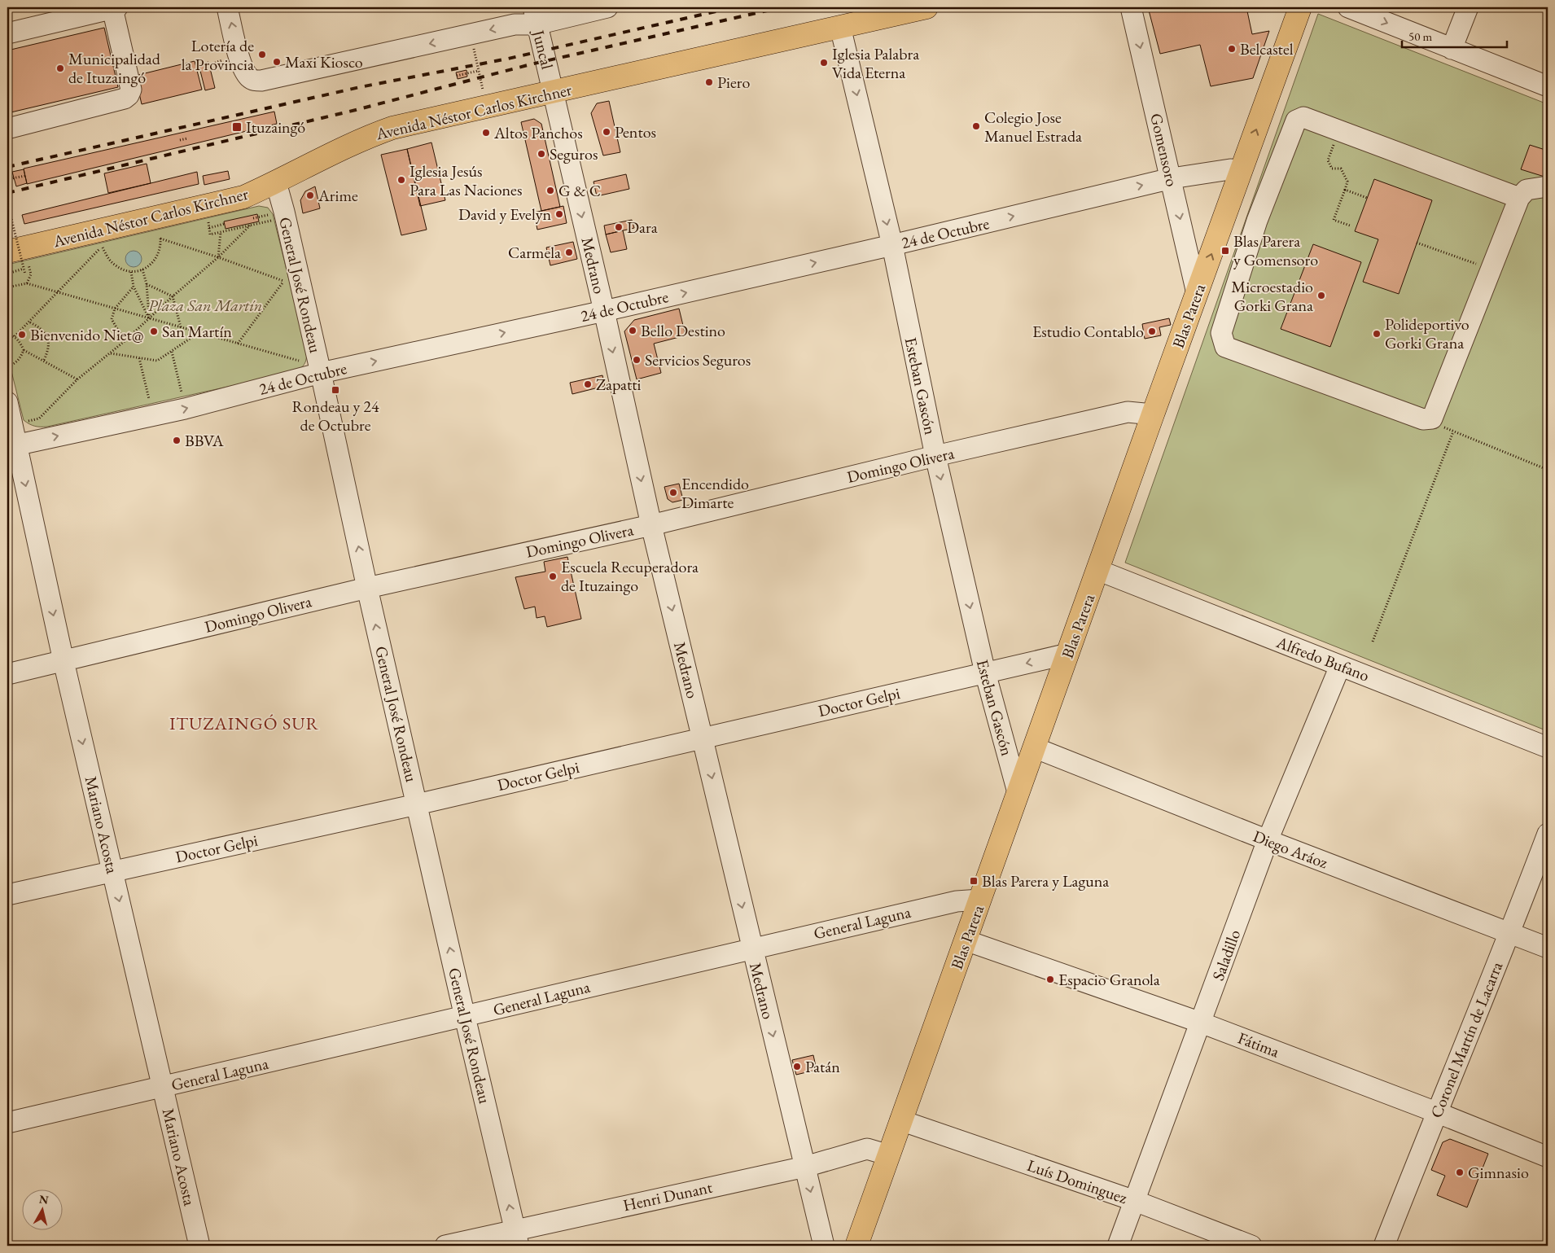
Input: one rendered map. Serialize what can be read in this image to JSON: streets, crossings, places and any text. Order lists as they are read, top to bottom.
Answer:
{
  "streets": {
    "main road": ["Avenida Néstor Carlos Kirchner", "Blas Parera"],
    "street": [
      "Juncal",
      "Gomensoro",
      "24 de Octubre",
      "Medrano",
      "General José Rondeau",
      "Esteban Gascón",
      "Domingo Olivera",
      "Alfredo Bufano",
      "Doctor Gelpi",
      "Mariano Acosta",
      "Diego Aráoz",
      "General Laguna",
      "Saladillo",
      "Coronel Martín de Lacarra",
      "Fátima",
      "Luís Dominguez",
      "Henri Dunant"
    ]
  },
  "crossings": [
    ["Juncal", "Avenida Néstor Carlos Kirchner"],
    ["Juncal", "Medrano"],
    ["Avenida Néstor Carlos Kirchner", "Medrano"],
    ["Avenida Néstor Carlos Kirchner", "General José Rondeau"],
    ["Avenida Néstor Carlos Kirchner", "Esteban Gascón"],
    ["Gomensoro", "24 de Octubre"],
    ["Gomensoro", "Blas Parera"],
    ["24 de Octubre", "Medrano"],
    ["24 de Octubre", "General José Rondeau"],
    ["24 de Octubre", "Blas Parera"],
    ["24 de Octubre", "Esteban Gascón"],
    ["24 de Octubre", "Mariano Acosta"],
    ["Medrano", "Domingo Olivera"],
    ["Medrano", "Doctor Gelpi"],
    ["Medrano", "General Laguna"],
    ["Medrano", "Henri Dunant"],
    ["General José Rondeau", "Domingo Olivera"],
    ["General José Rondeau", "Doctor Gelpi"],
    ["General José Rondeau", "General Laguna"],
    ["General José Rondeau", "Henri Dunant"],
    ["Blas Parera", "Esteban Gascón"],
    ["Blas Parera", "Domingo Olivera"],
    ["Blas Parera", "Alfredo Bufano"],
    ["Blas Parera", "Doctor Gelpi"],
    ["Blas Parera", "Diego Aráoz"],
    ["Blas Parera", "General Laguna"],
    ["Blas Parera", "Fátima"],
    ["Blas Parera", "Luís Dominguez"],
    ["Blas Parera", "Henri Dunant"],
    ["Esteban Gascón", "Domingo Olivera"],
    ["Esteban Gascón", "Doctor Gelpi"],
    ["Domingo Olivera", "Mariano Acosta"],
    ["Alfredo Bufano", "Saladillo"],
    ["Doctor Gelpi", "Mariano Acosta"],
    ["Mariano Acosta", "General Laguna"],
    ["Diego Aráoz", "Saladillo"],
    ["Diego Aráoz", "Coronel Martín de Lacarra"],
    ["Saladillo", "Fátima"],
    ["Saladillo", "Luís Dominguez"],
    ["Coronel Martín de Lacarra", "Fátima"]
  ],
  "one_way": [
    "Gomensoro",
    "24 de Octubre",
    "Medrano",
    "General José Rondeau",
    "Esteban Gascón",
    "Mariano Acosta"
  ],
  "districts": ["ITUZAINGÓ SUR"],
  "parks": ["Plaza San Martín"],
  "places": {
    "other": [
      "Belcastel",
      "Lotería de la Provincia",
      "Maxi Kiosco",
      "Iglesia Palabra Vida Eterna",
      "Municipalidad de Ituzaingó",
      "Piero",
      "Colegio Jose Manuel Estrada",
      "Pentos",
      "Altos Panchos",
      "Seguros",
      "Iglesia Jesús Para Las Naciones",
      "G & C",
      "Arime",
      "David y Evelyn",
      "Dara",
      "Carmela",
      "Microestadio Gorki Grana",
      "Bello Destino",
      "San Martín",
      "Estudio Contablo",
      "Polideportivo Gorki Grana",
      "Bienvenido Niet@",
      "Servicios Seguros",
      "Zapatti",
      "BBVA",
      "Encendido Dimarte",
      "Escuela Recuperadora de Ituzaingo",
      "Espacio Granola",
      "Patán",
      "Gimnasio"
    ],
    "transit": [
      "Ituzaingó",
      "Blas Parera y Gomensoro",
      "Rondeau y 24 de Octubre",
      "Blas Parera y Laguna"
    ]
  },
  "scale_bar": "50 m",
  "north": "top"
}
